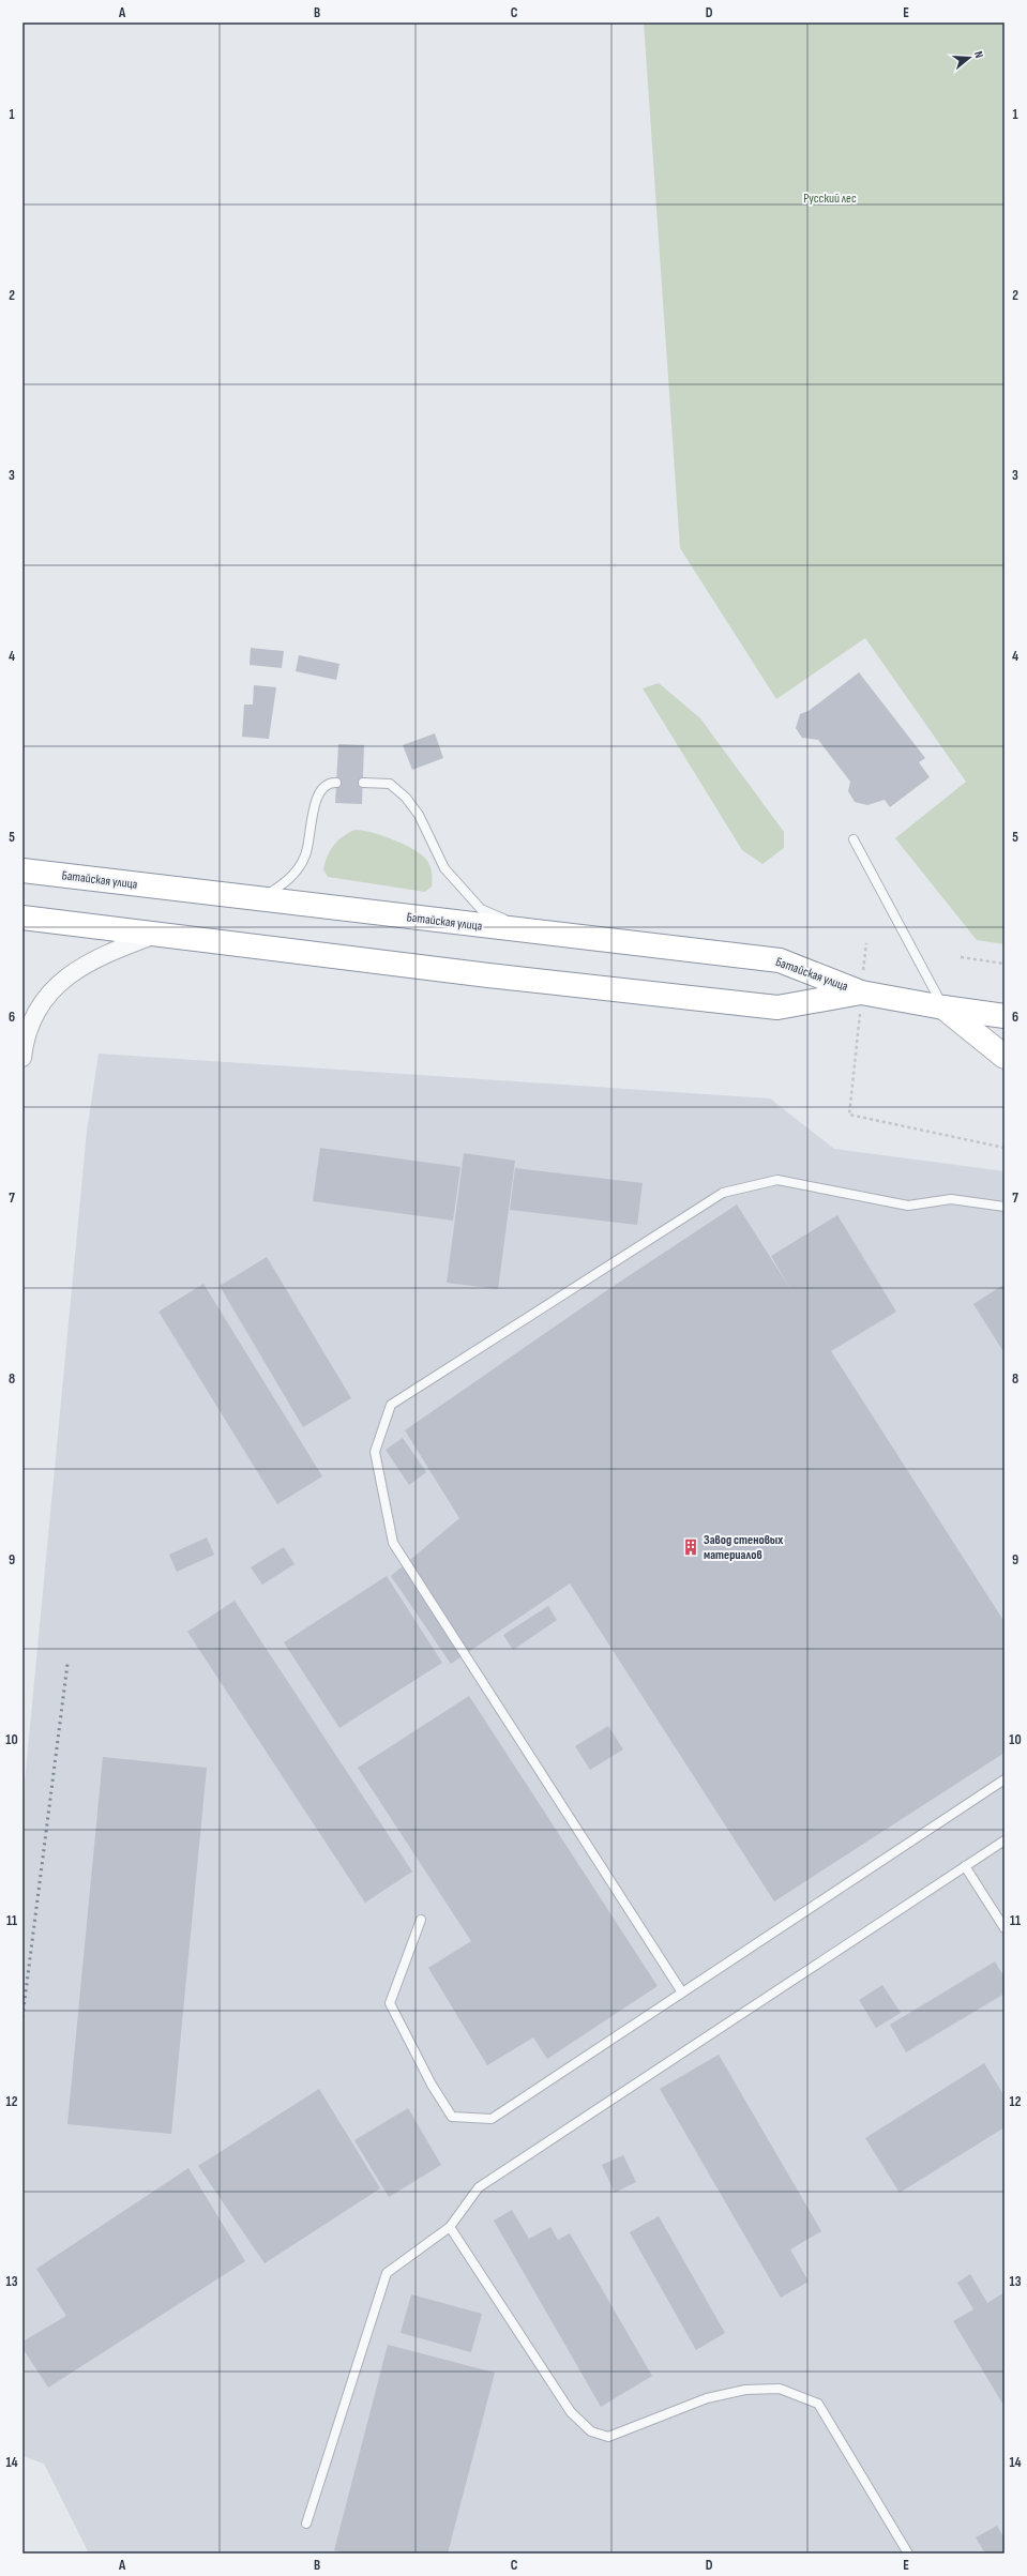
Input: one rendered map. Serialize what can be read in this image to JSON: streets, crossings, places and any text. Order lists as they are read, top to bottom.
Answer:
{
  "streets": {
    "main road": ["Батайская улица"]
  },
  "parks": ["Русский лес"],
  "places": {
    "building": ["Завод стеновых материалов"]
  },
  "north": "right",
  "grid": {
    "columns": [
      "A",
      "B",
      "C",
      "D",
      "E"
    ],
    "rows": [
      "1",
      "2",
      "3",
      "4",
      "5",
      "6",
      "7",
      "8",
      "9",
      "10",
      "11",
      "12",
      "13",
      "14"
    ]
  }
}
